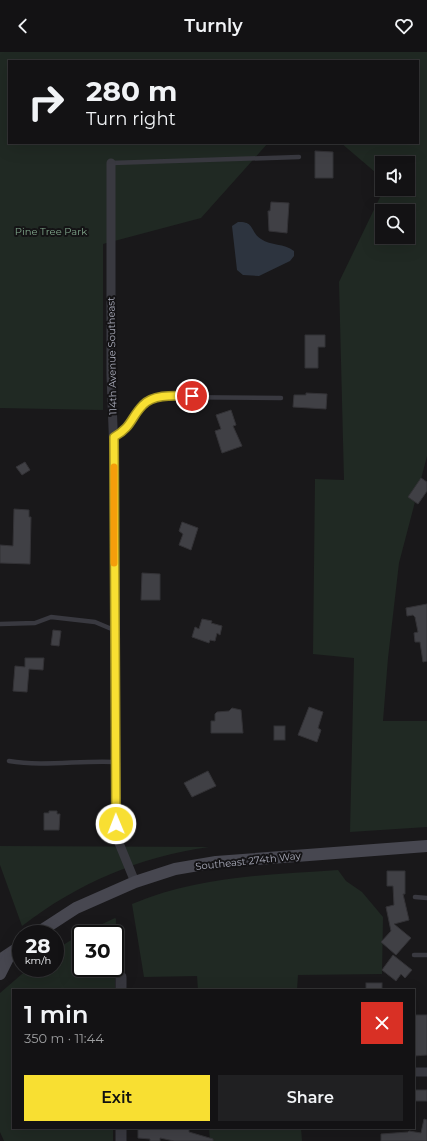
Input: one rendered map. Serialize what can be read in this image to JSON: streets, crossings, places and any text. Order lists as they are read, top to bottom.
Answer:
{
  "streets": {
    "main road": ["Southeast 274th Way"],
    "street": ["114th Avenue Southeast"]
  },
  "crossings": [
    ["114th Avenue Southeast", "Southeast 274th Way"]
  ],
  "parks": ["Pine Tree Park"],
  "page": {
    "header": "Turnly",
    "turn": ["280 m", "Turn right"],
    "speed": "28 km/h",
    "limit": "30",
    "heading": ["1 min", "350 m · 11:44"],
    "buttons": ["Exit", "Share"]
  }
}
